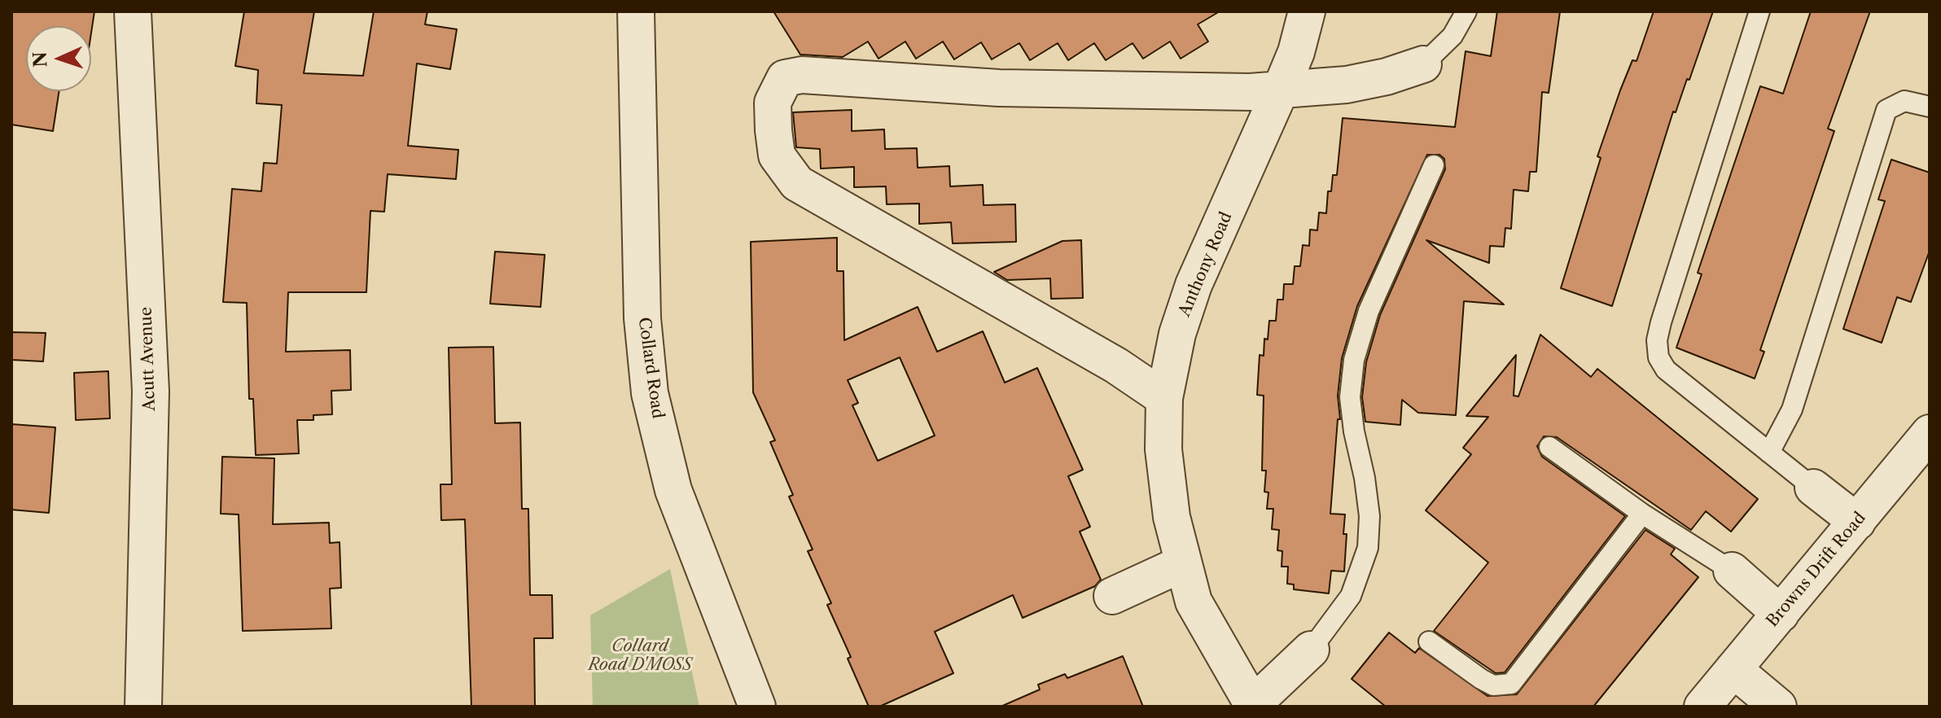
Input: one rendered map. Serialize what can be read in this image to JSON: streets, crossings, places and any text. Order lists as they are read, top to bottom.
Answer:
{
  "streets": {
    "street": [
      "Anthony Road",
      "Acutt Avenue",
      "Collard Road",
      "Browns Drift Road"
    ]
  },
  "parks": ["Collard Road D'MOSS"],
  "north": "left"
}
